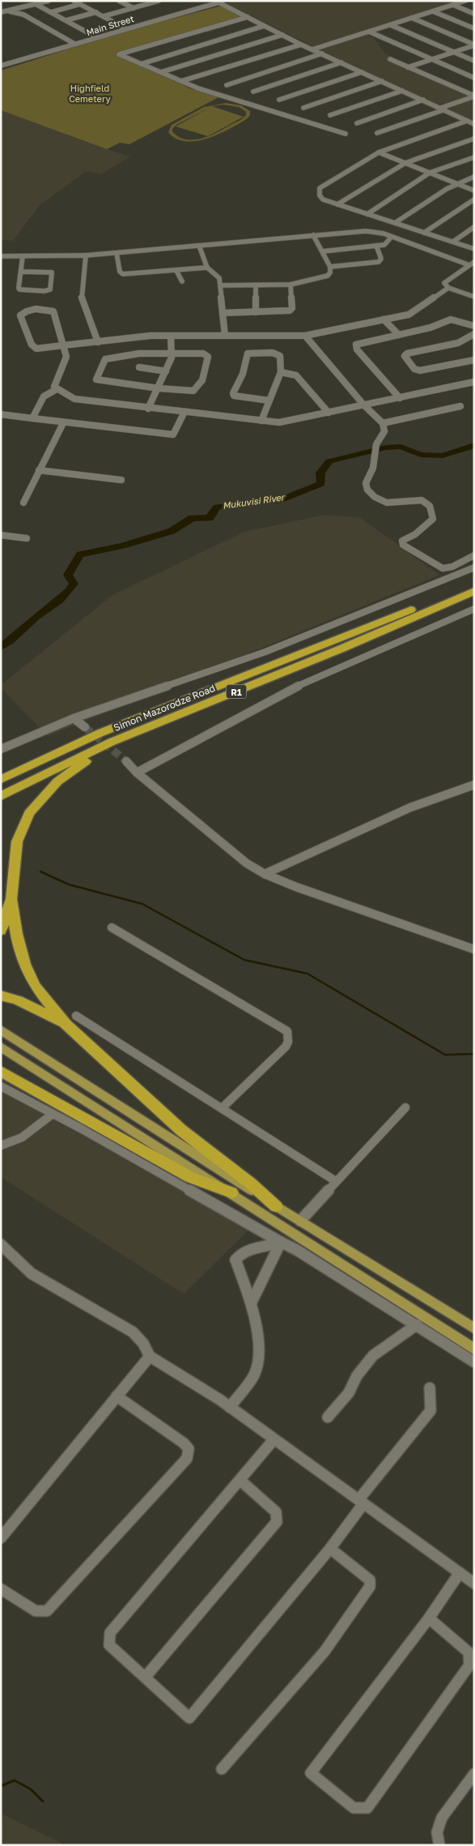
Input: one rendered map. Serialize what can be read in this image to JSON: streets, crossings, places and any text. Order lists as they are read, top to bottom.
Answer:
{
  "streets": {
    "highway": ["R1", "Simon Mazorodze Road"],
    "street": ["Main Street"]
  },
  "water": ["Mukuvisi River"],
  "parks": ["Highfield Cemetery"]
}
